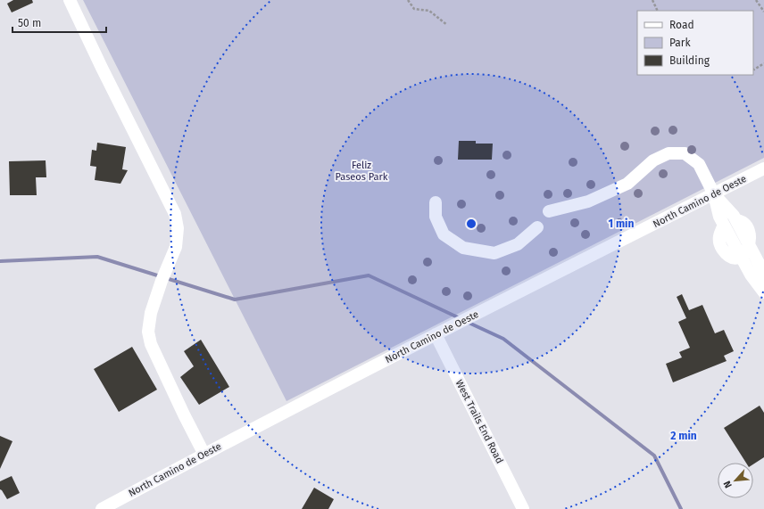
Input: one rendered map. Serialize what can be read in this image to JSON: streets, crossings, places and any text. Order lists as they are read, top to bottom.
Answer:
{
  "streets": {
    "street": ["North Camino de Oeste", "West Trails End Road"]
  },
  "crossings": [
    ["North Camino de Oeste", "West Trails End Road"]
  ],
  "parks": ["Feliz Paseos Park"],
  "legend": ["Road", "Park", "Building"],
  "scale_bar": "50 m",
  "north": "bottom left",
  "rings": ["1 min", "2 min"]
}
